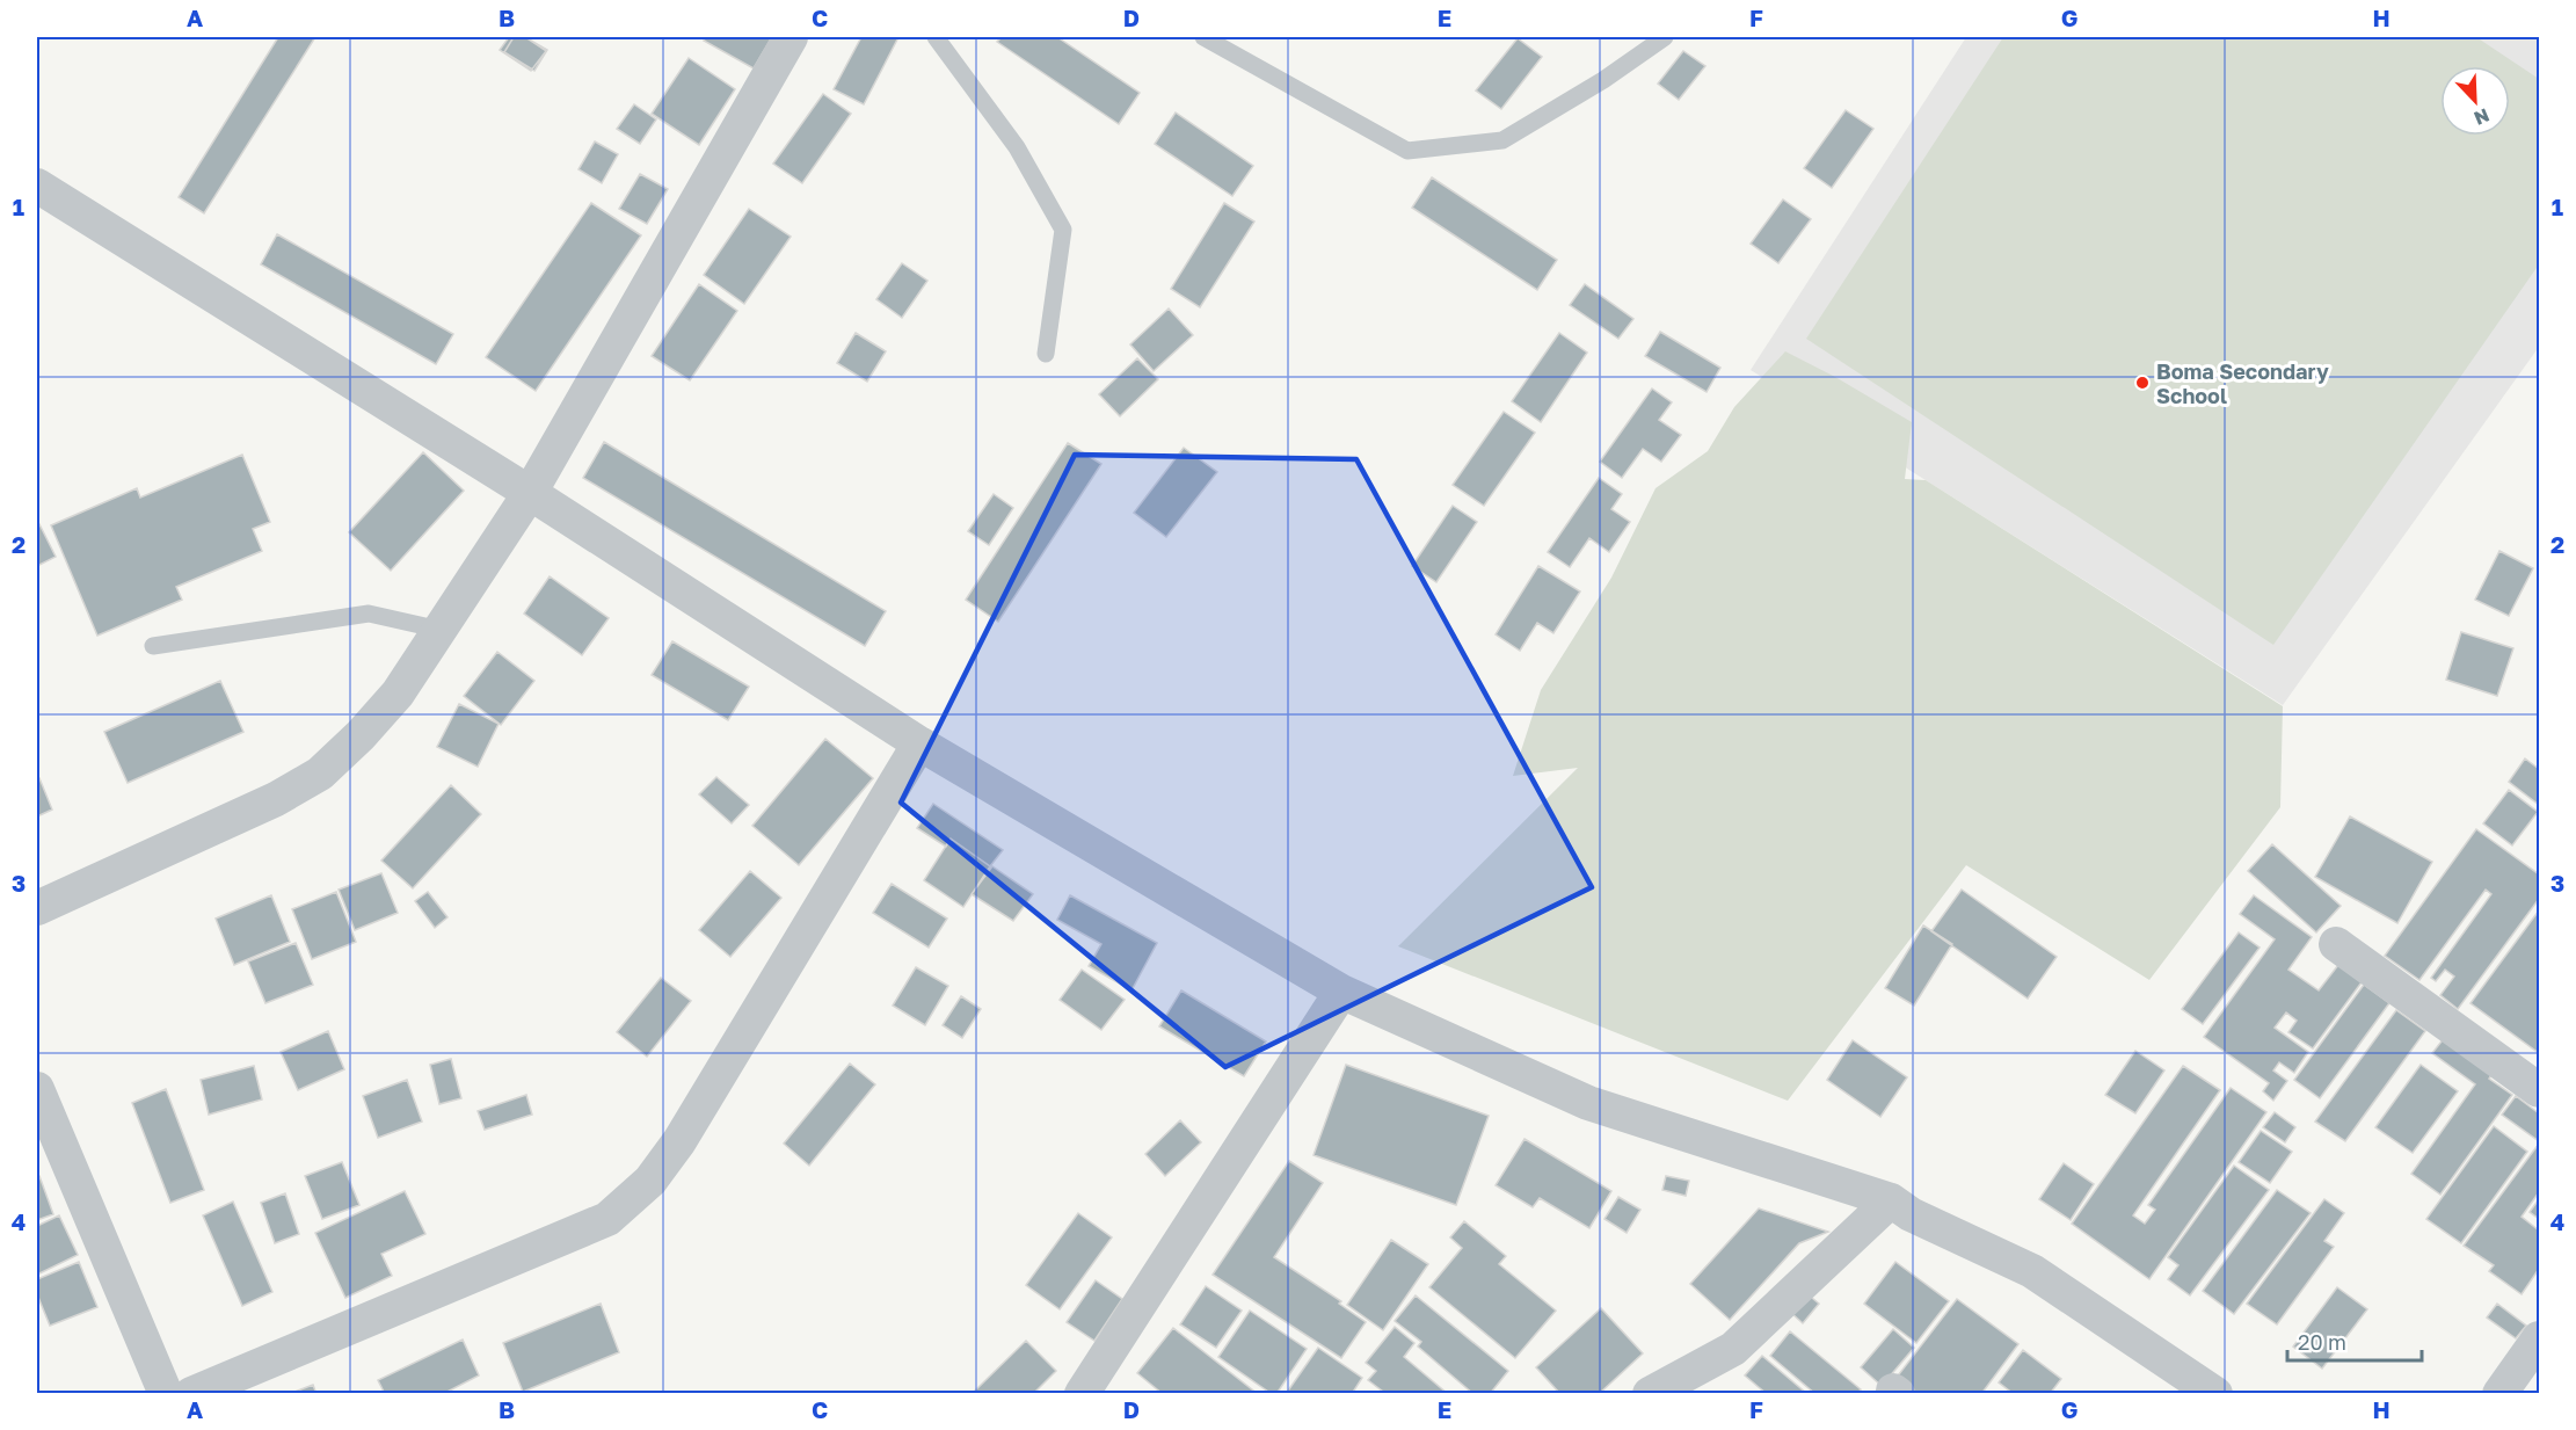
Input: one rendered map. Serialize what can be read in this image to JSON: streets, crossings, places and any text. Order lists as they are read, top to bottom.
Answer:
{
  "places": ["Boma Secondary School"],
  "scale_bar": "20 m",
  "north": "bottom right",
  "grid": {
    "columns": [
      "A",
      "B",
      "C",
      "D",
      "E",
      "F",
      "G",
      "H"
    ],
    "rows": [
      "1",
      "2",
      "3",
      "4"
    ]
  }
}
